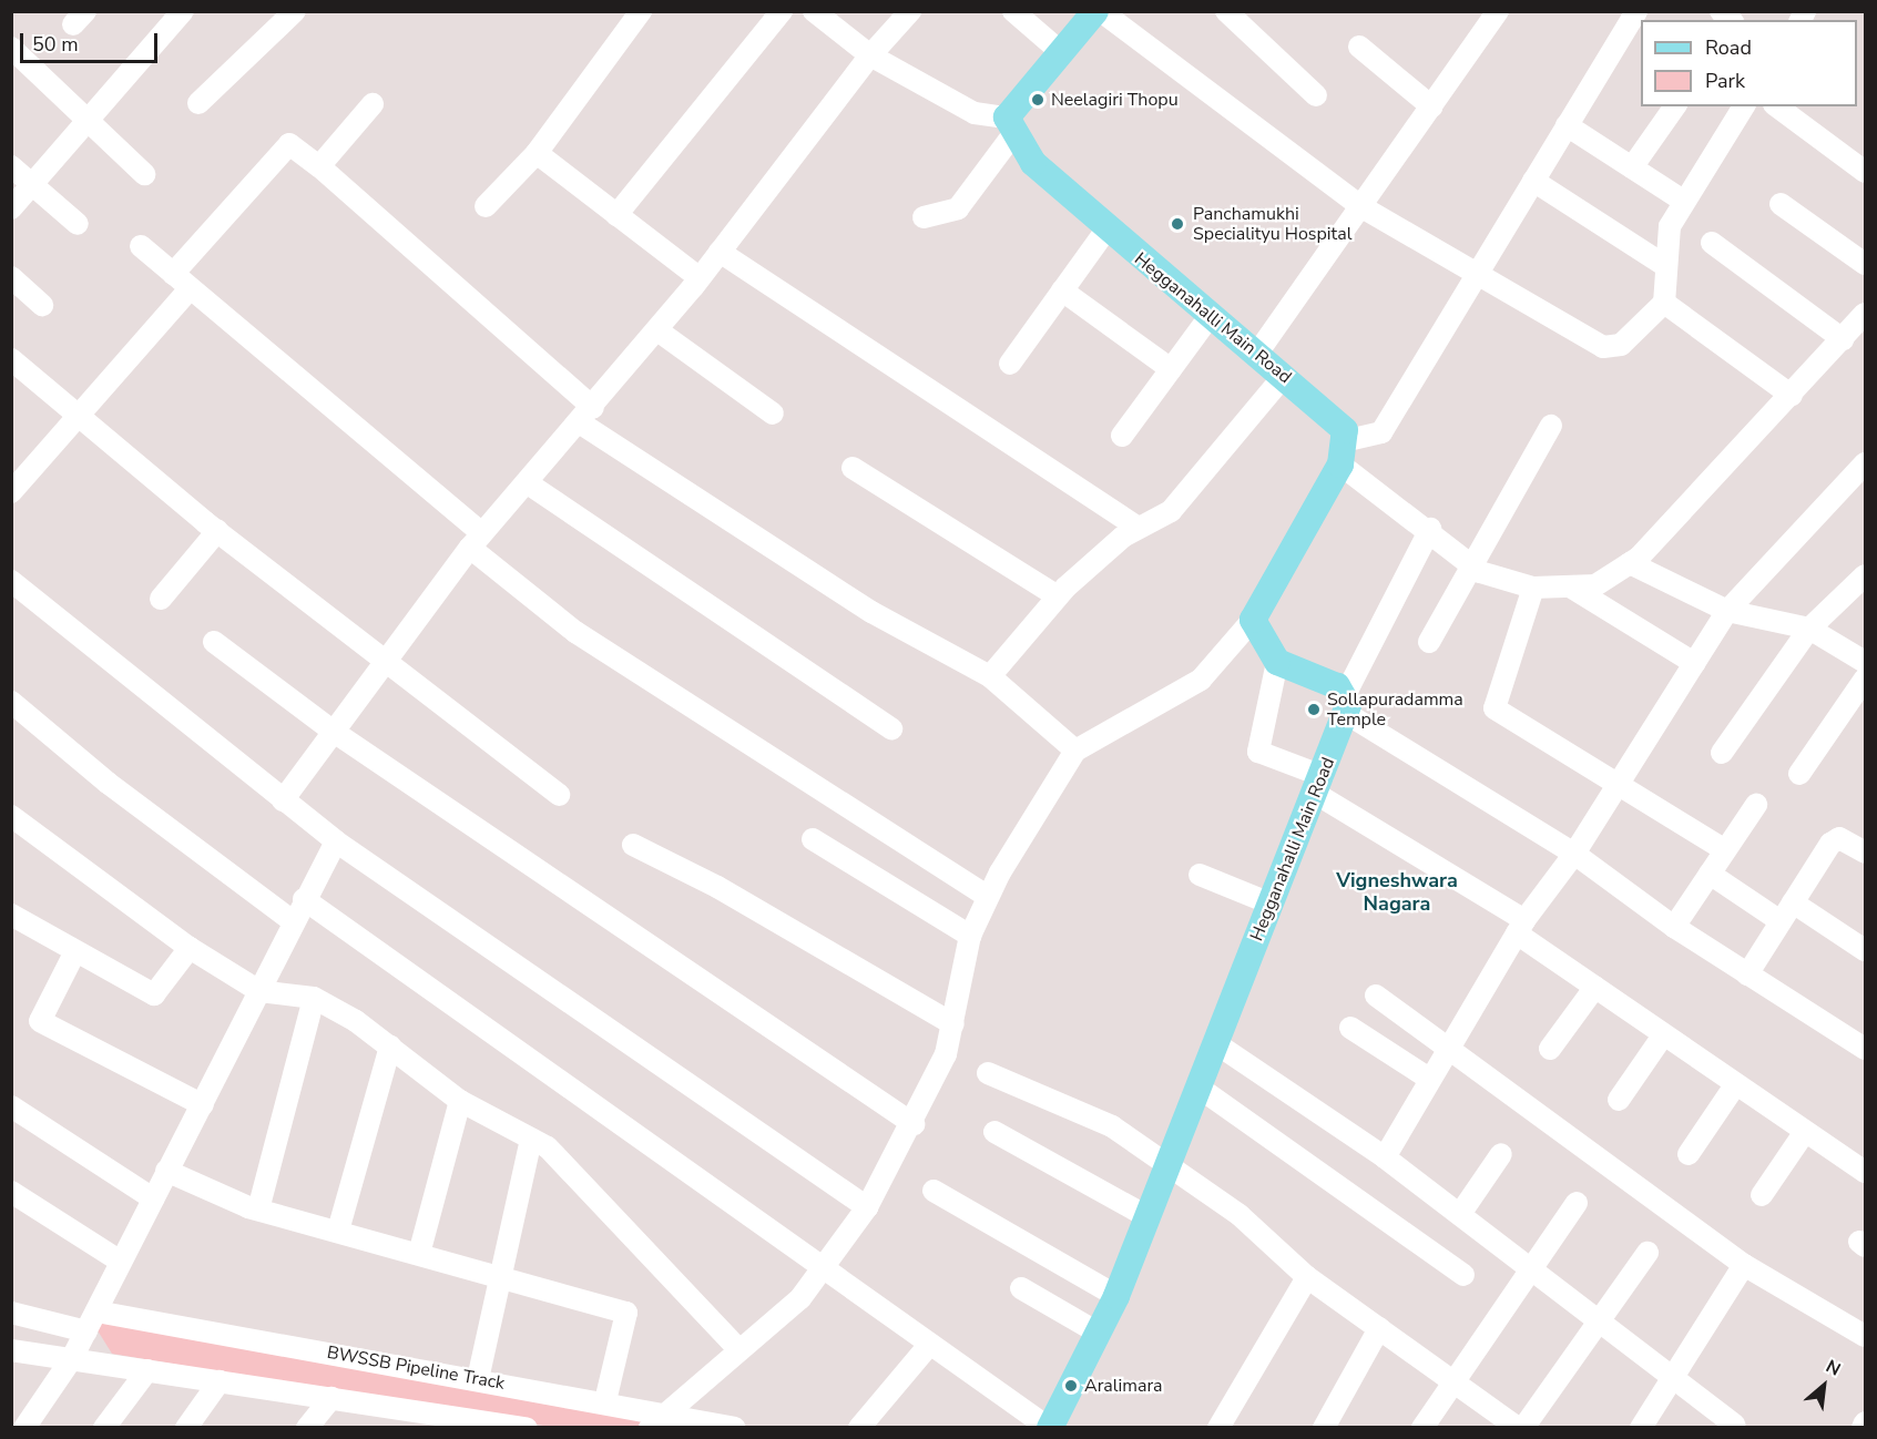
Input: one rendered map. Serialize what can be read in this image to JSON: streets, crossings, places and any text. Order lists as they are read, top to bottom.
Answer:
{
  "streets": {
    "main road": ["Hegganahalli Main Road"],
    "street": ["BWSSB Pipeline Track"]
  },
  "districts": ["Vigneshwara Nagara"],
  "places": [
    "Neelagiri Thopu",
    "Panchamukhi Specialityu Hospital",
    "Sollapuradamma Temple",
    "Aralimara"
  ],
  "legend": ["Road", "Park"],
  "scale_bar": "50 m",
  "north": "top right"
}
